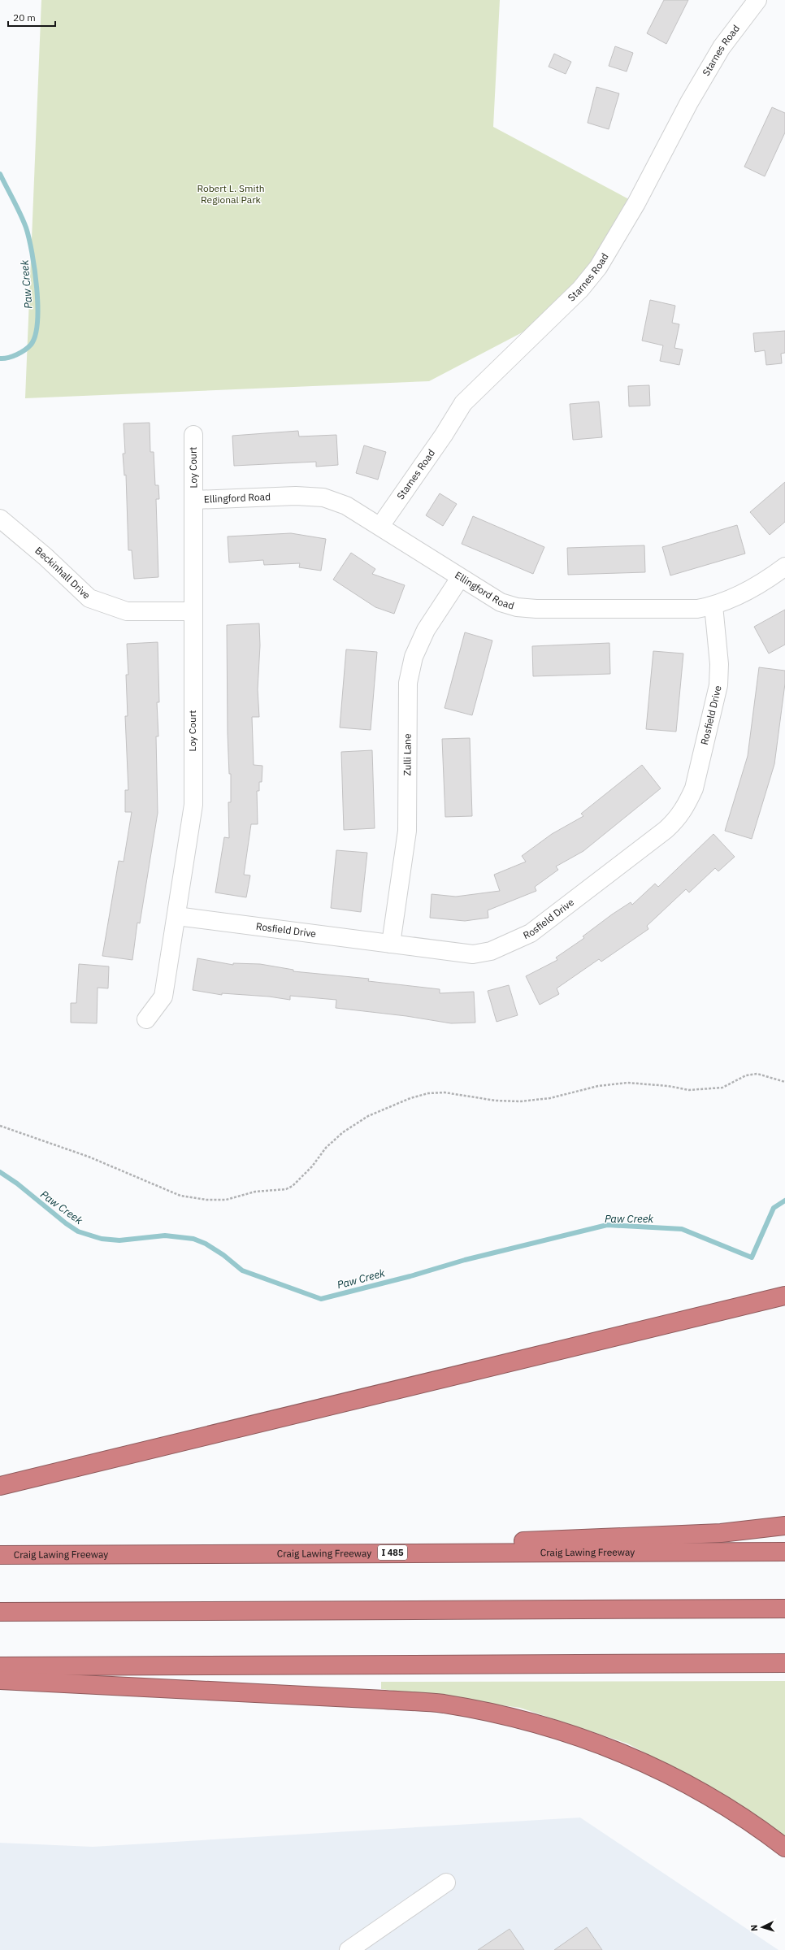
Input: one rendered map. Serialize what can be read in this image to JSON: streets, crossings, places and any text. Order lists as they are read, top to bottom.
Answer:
{
  "streets": {
    "highway": ["Craig Lawing Freeway", "I 485"],
    "street": [
      "Starnes Road",
      "Loy Court",
      "Ellingford Road",
      "Beckinhall Drive",
      "Rosfield Drive",
      "Zulli Lane"
    ]
  },
  "crossings": [
    ["Starnes Road", "Ellingford Road"],
    ["Loy Court", "Ellingford Road"],
    ["Loy Court", "Beckinhall Drive"],
    ["Loy Court", "Rosfield Drive"],
    ["Ellingford Road", "Rosfield Drive"],
    ["Ellingford Road", "Zulli Lane"],
    ["Rosfield Drive", "Zulli Lane"]
  ],
  "water": ["Paw Creek"],
  "parks": ["Robert L. Smith Regional Park"],
  "scale_bar": "20 m",
  "north": "left"
}
